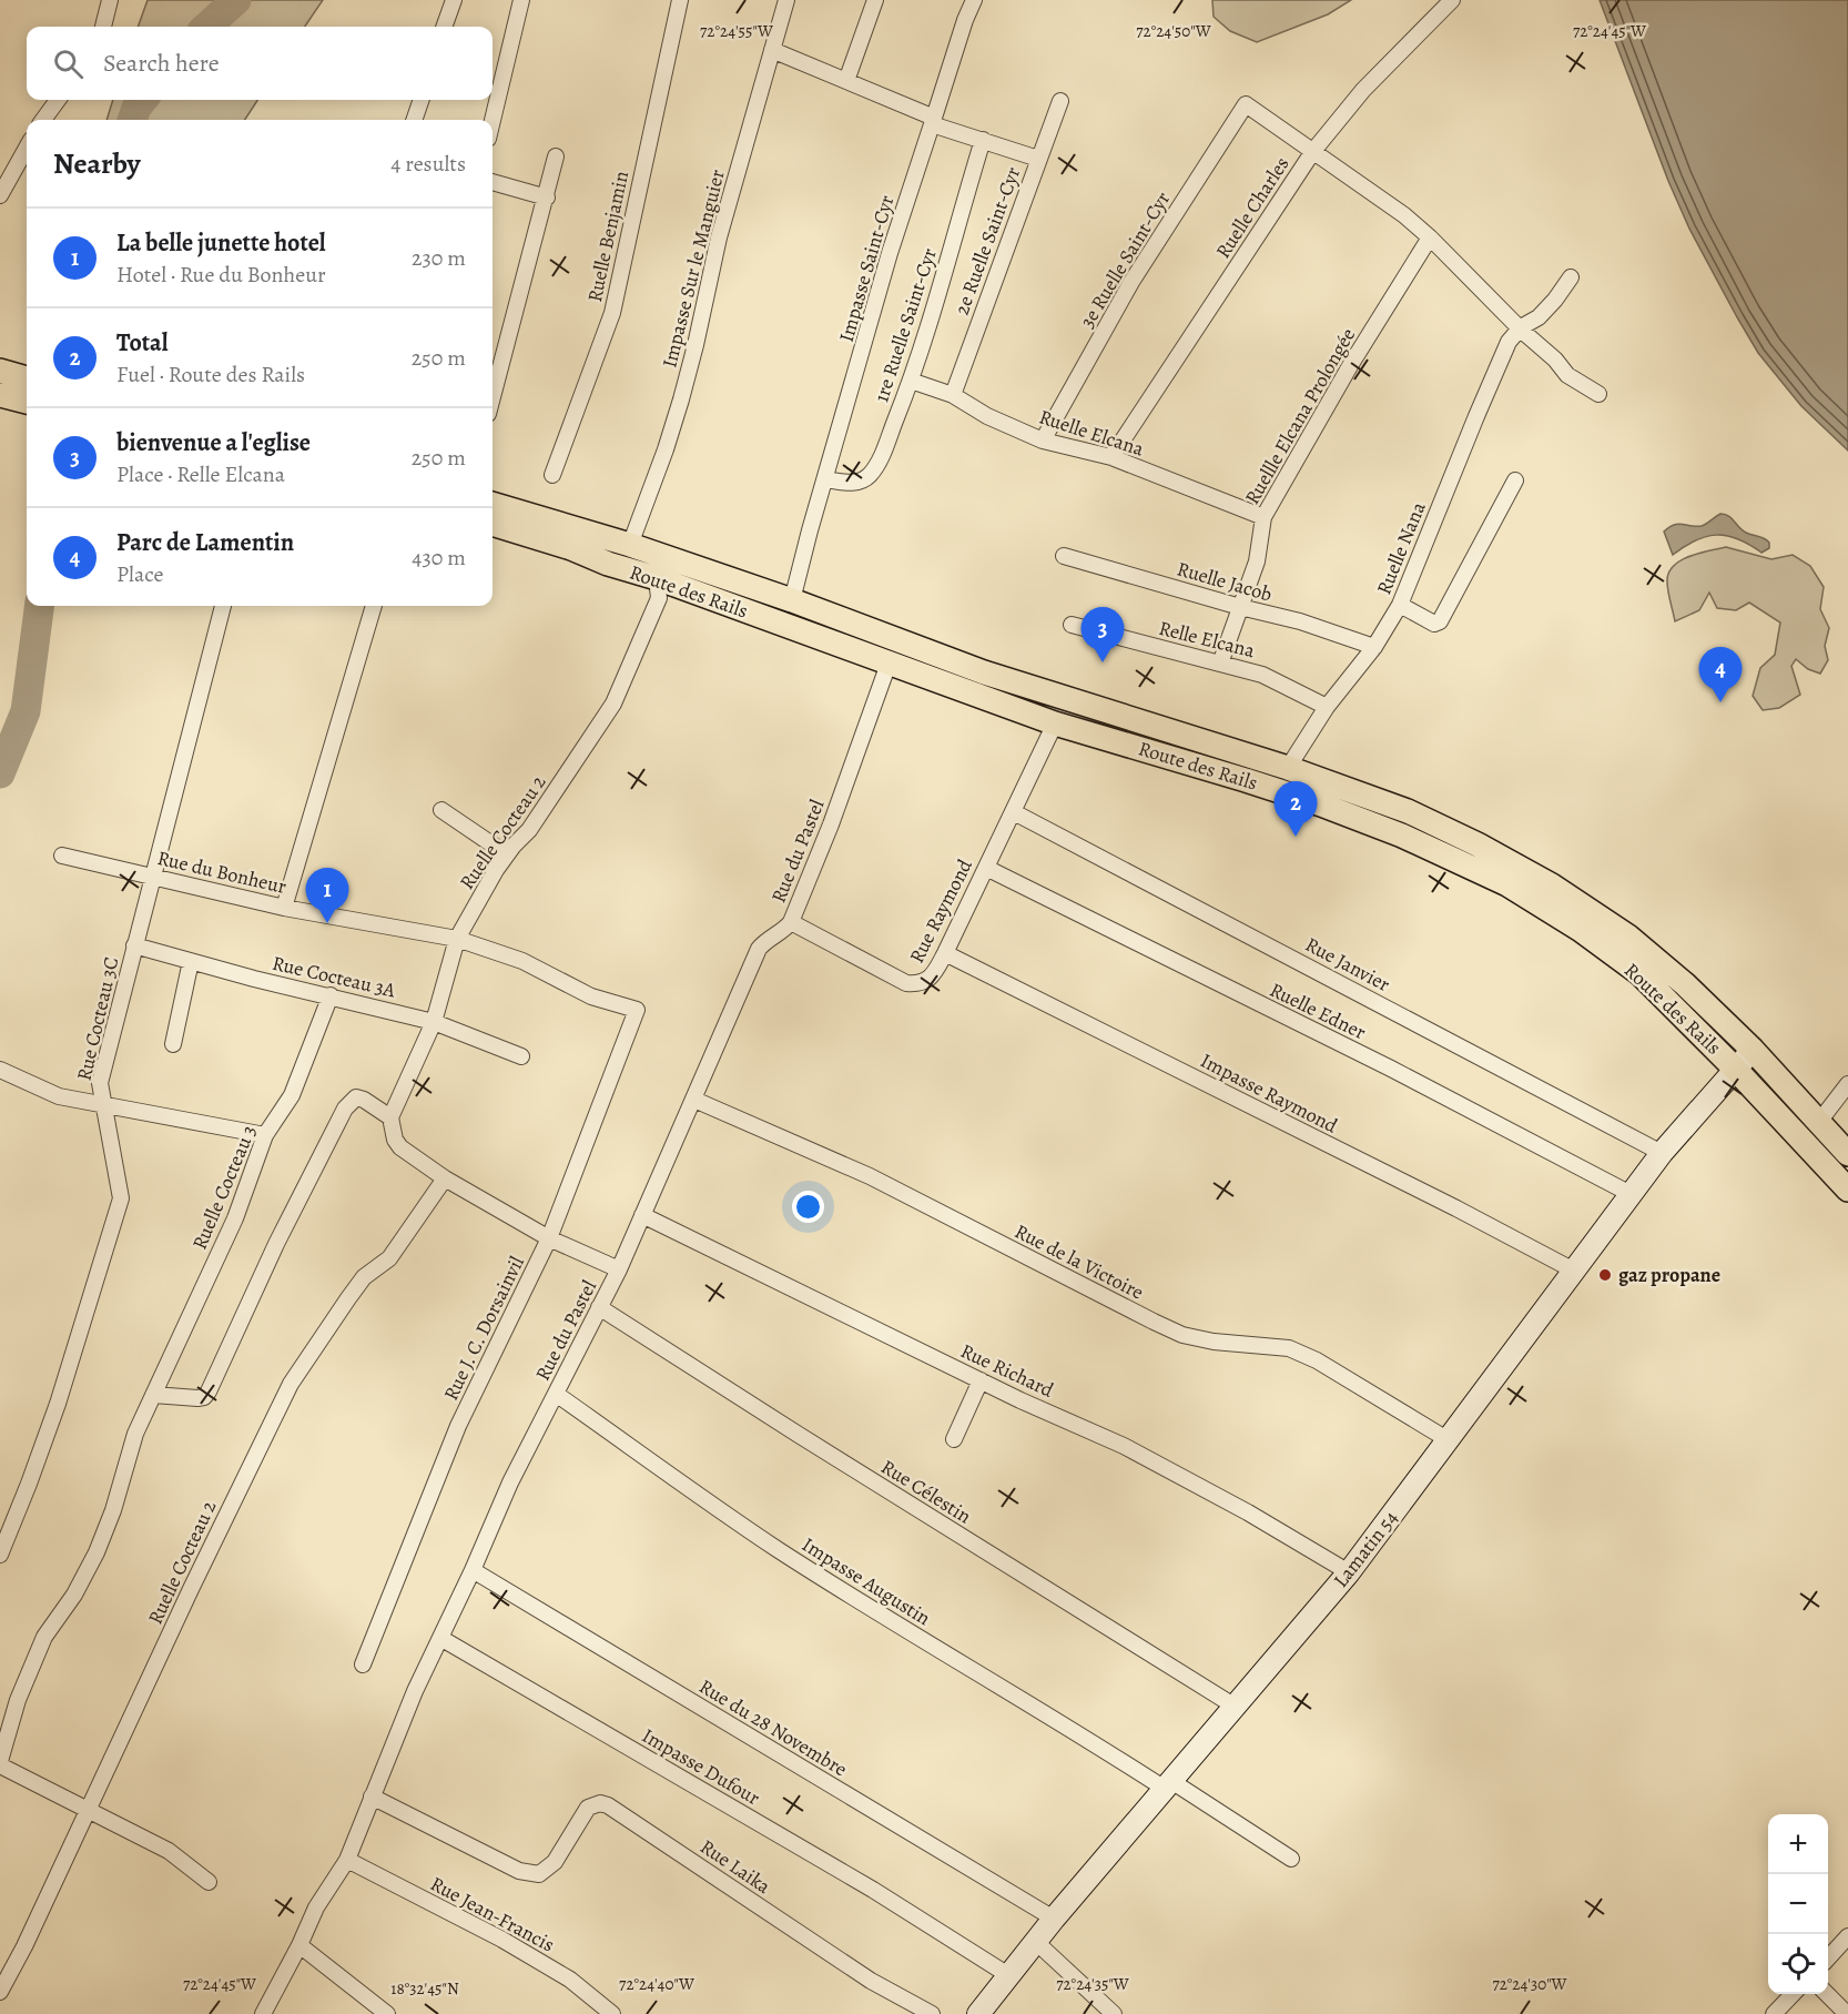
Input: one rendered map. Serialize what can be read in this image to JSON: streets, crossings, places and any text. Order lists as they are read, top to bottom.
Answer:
{
  "streets": {
    "main road": ["Route des Rails"],
    "street": [
      "Ruelle Charles",
      "Ruelle Benjamin",
      "2e Ruelle Saint-Cyr",
      "3e Ruelle Saint-Cyr",
      "Impasse Sur le Manguier",
      "Impasse Saint-Cyr",
      "1re Ruelle Saint-Cyr",
      "Ruellle Elcana Prolongée",
      "Ruelle Elcana",
      "Ruelle Nana",
      "Ruelle Jacob",
      "Relle Elcana",
      "Ruelle Cocteau 2",
      "Rue du Pastel",
      "Rue du Bonheur",
      "Rue Raymond",
      "Rue Janvier",
      "Rue Cocteau 3A",
      "Ruelle Edner",
      "Rue Cocteau 3C",
      "Impasse Raymond",
      "Ruelle Cocteau 3",
      "Rue de la Victoire",
      "Rue J. C. Dorsainvil",
      "Rue Richard",
      "Rue Célestin",
      "Lamatin 54",
      "Impasse Augustin",
      "Rue du 28 Novembre",
      "Impasse Dufour",
      "Rue Laika",
      "Rue Jean-Francis"
    ]
  },
  "crossings": [
    ["Ruelle Charles", "3e Ruelle Saint-Cyr"],
    ["Ruelle Charles", "Ruelle Elcana"],
    ["2e Ruelle Saint-Cyr", "Ruelle Elcana"],
    ["3e Ruelle Saint-Cyr", "Ruelle Elcana"],
    ["Impasse Sur le Manguier", "Route des Rails"],
    ["Impasse Saint-Cyr", "1re Ruelle Saint-Cyr"],
    ["Impasse Saint-Cyr", "Route des Rails"],
    ["1re Ruelle Saint-Cyr", "Ruelle Elcana"],
    ["Ruellle Elcana Prolongée", "Ruelle Elcana"],
    ["Ruellle Elcana Prolongée", "Ruelle Jacob"],
    ["Ruellle Elcana Prolongée", "Relle Elcana"],
    ["Ruelle Nana", "Ruelle Jacob"],
    ["Ruelle Nana", "Route des Rails"],
    ["Ruelle Nana", "Relle Elcana"],
    ["Route des Rails", "Ruelle Cocteau 2"],
    ["Route des Rails", "Rue du Pastel"],
    ["Route des Rails", "Rue Raymond"],
    ["Route des Rails", "Lamatin 54"],
    ["Ruelle Cocteau 2", "Rue du Bonheur"],
    ["Ruelle Cocteau 2", "Rue Cocteau 3A"],
    ["Rue du Pastel", "Rue Raymond"],
    ["Rue du Pastel", "Rue de la Victoire"],
    ["Rue du Pastel", "Rue Richard"],
    ["Rue du Pastel", "Rue Célestin"],
    ["Rue du Pastel", "Impasse Augustin"],
    ["Rue du Pastel", "Rue du 28 Novembre"],
    ["Rue du Pastel", "Impasse Dufour"],
    ["Rue du Pastel", "Rue Laika"],
    ["Rue du Pastel", "Rue Jean-Francis"],
    ["Rue du Bonheur", "Rue Cocteau 3C"],
    ["Rue du Bonheur", "Rue J. C. Dorsainvil"],
    ["Rue Raymond", "Rue Janvier"],
    ["Rue Raymond", "Ruelle Edner"],
    ["Rue Raymond", "Impasse Raymond"],
    ["Rue Janvier", "Lamatin 54"],
    ["Rue Cocteau 3A", "Rue Cocteau 3C"],
    ["Rue Cocteau 3A", "Ruelle Cocteau 3"],
    ["Ruelle Edner", "Lamatin 54"],
    ["Impasse Raymond", "Lamatin 54"],
    ["Rue de la Victoire", "Lamatin 54"],
    ["Rue Richard", "Lamatin 54"],
    ["Rue Célestin", "Lamatin 54"],
    ["Lamatin 54", "Impasse Augustin"],
    ["Lamatin 54", "Rue du 28 Novembre"],
    ["Lamatin 54", "Impasse Dufour"]
  ],
  "places": ["gaz propane"],
  "page": {
    "search": "Search here",
    "heading": ["Nearby", "4 results"],
    "list": [
      {
        "mark": "1",
        "name": "La belle junette hotel",
        "note": "Hotel · Rue du Bonheur",
        "value": "230 m"
      },
      {
        "mark": "2",
        "name": "Total",
        "note": "Fuel · Route des Rails",
        "value": "250 m"
      },
      {
        "mark": "3",
        "name": "bienvenue a l'eglise",
        "note": "Place · Relle Elcana",
        "value": "250 m"
      },
      {
        "mark": "4",
        "name": "Parc de Lamentin",
        "note": "Place",
        "value": "430 m"
      }
    ],
    "pins": [
      "3",
      "4",
      "2",
      "1"
    ],
    "map_buttons": ["+", "−"]
  },
  "coordinates": [
    "72°24'55\"W",
    "72°24'50\"W",
    "72°24'45\"W",
    "72°24'40\"W",
    "72°24'35\"W",
    "72°24'30\"W",
    "18°32'45\"N"
  ]
}
